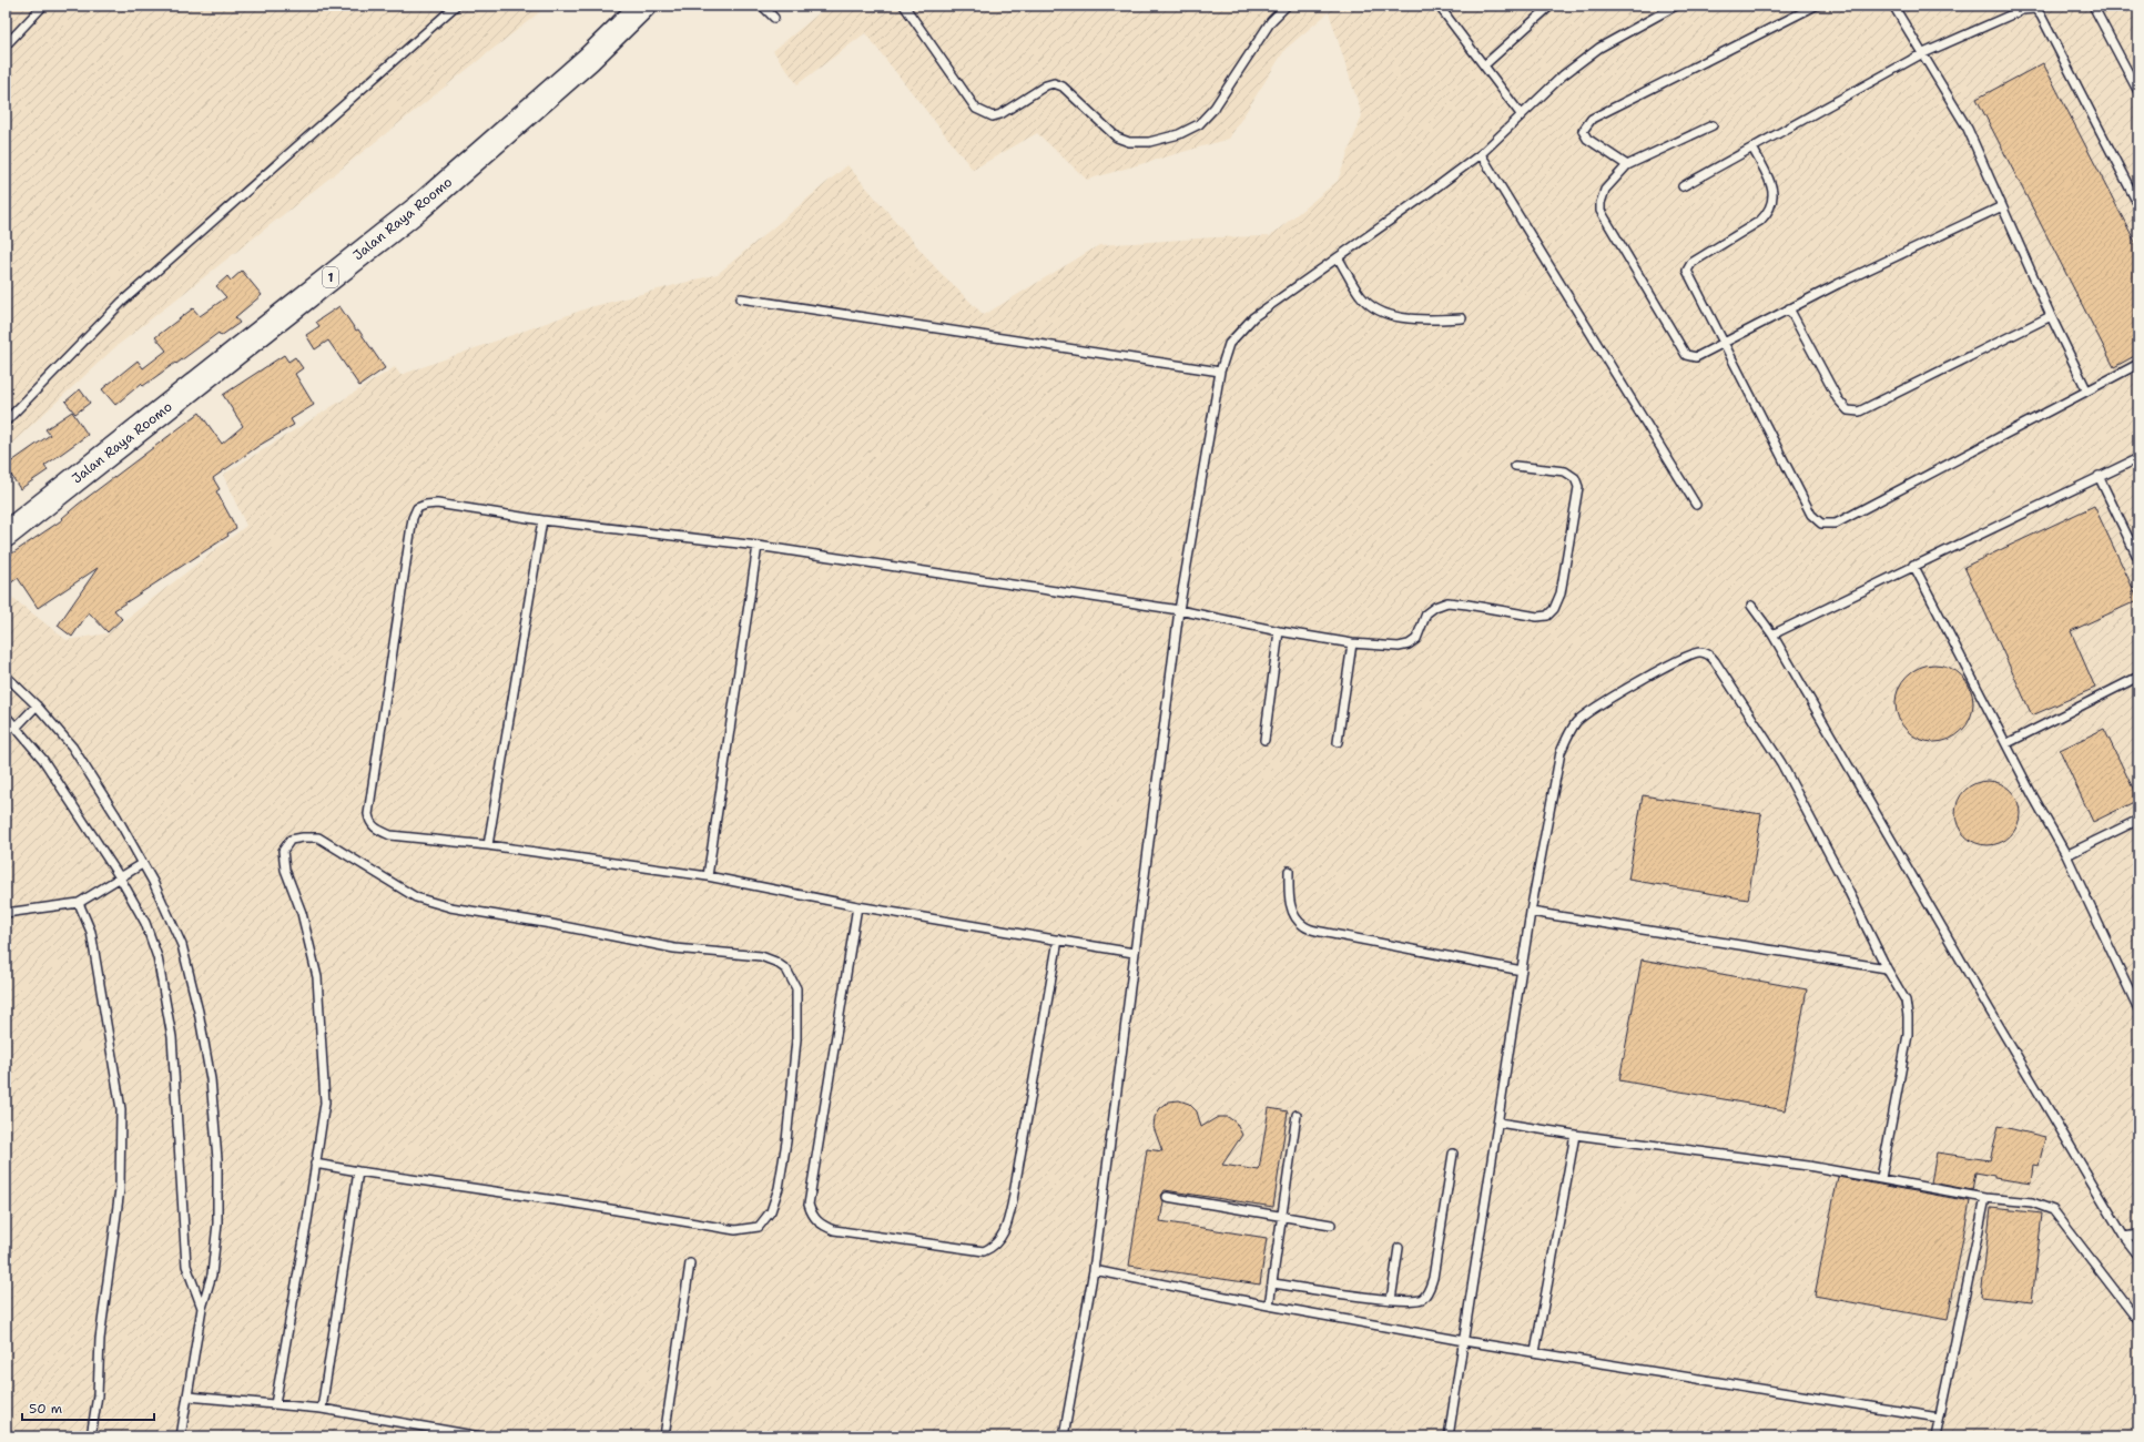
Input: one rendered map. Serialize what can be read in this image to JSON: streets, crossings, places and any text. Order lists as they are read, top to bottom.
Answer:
{
  "streets": {
    "highway": ["Jalan Raya Roomo", "1"]
  },
  "scale_bar": "50 m"
}
